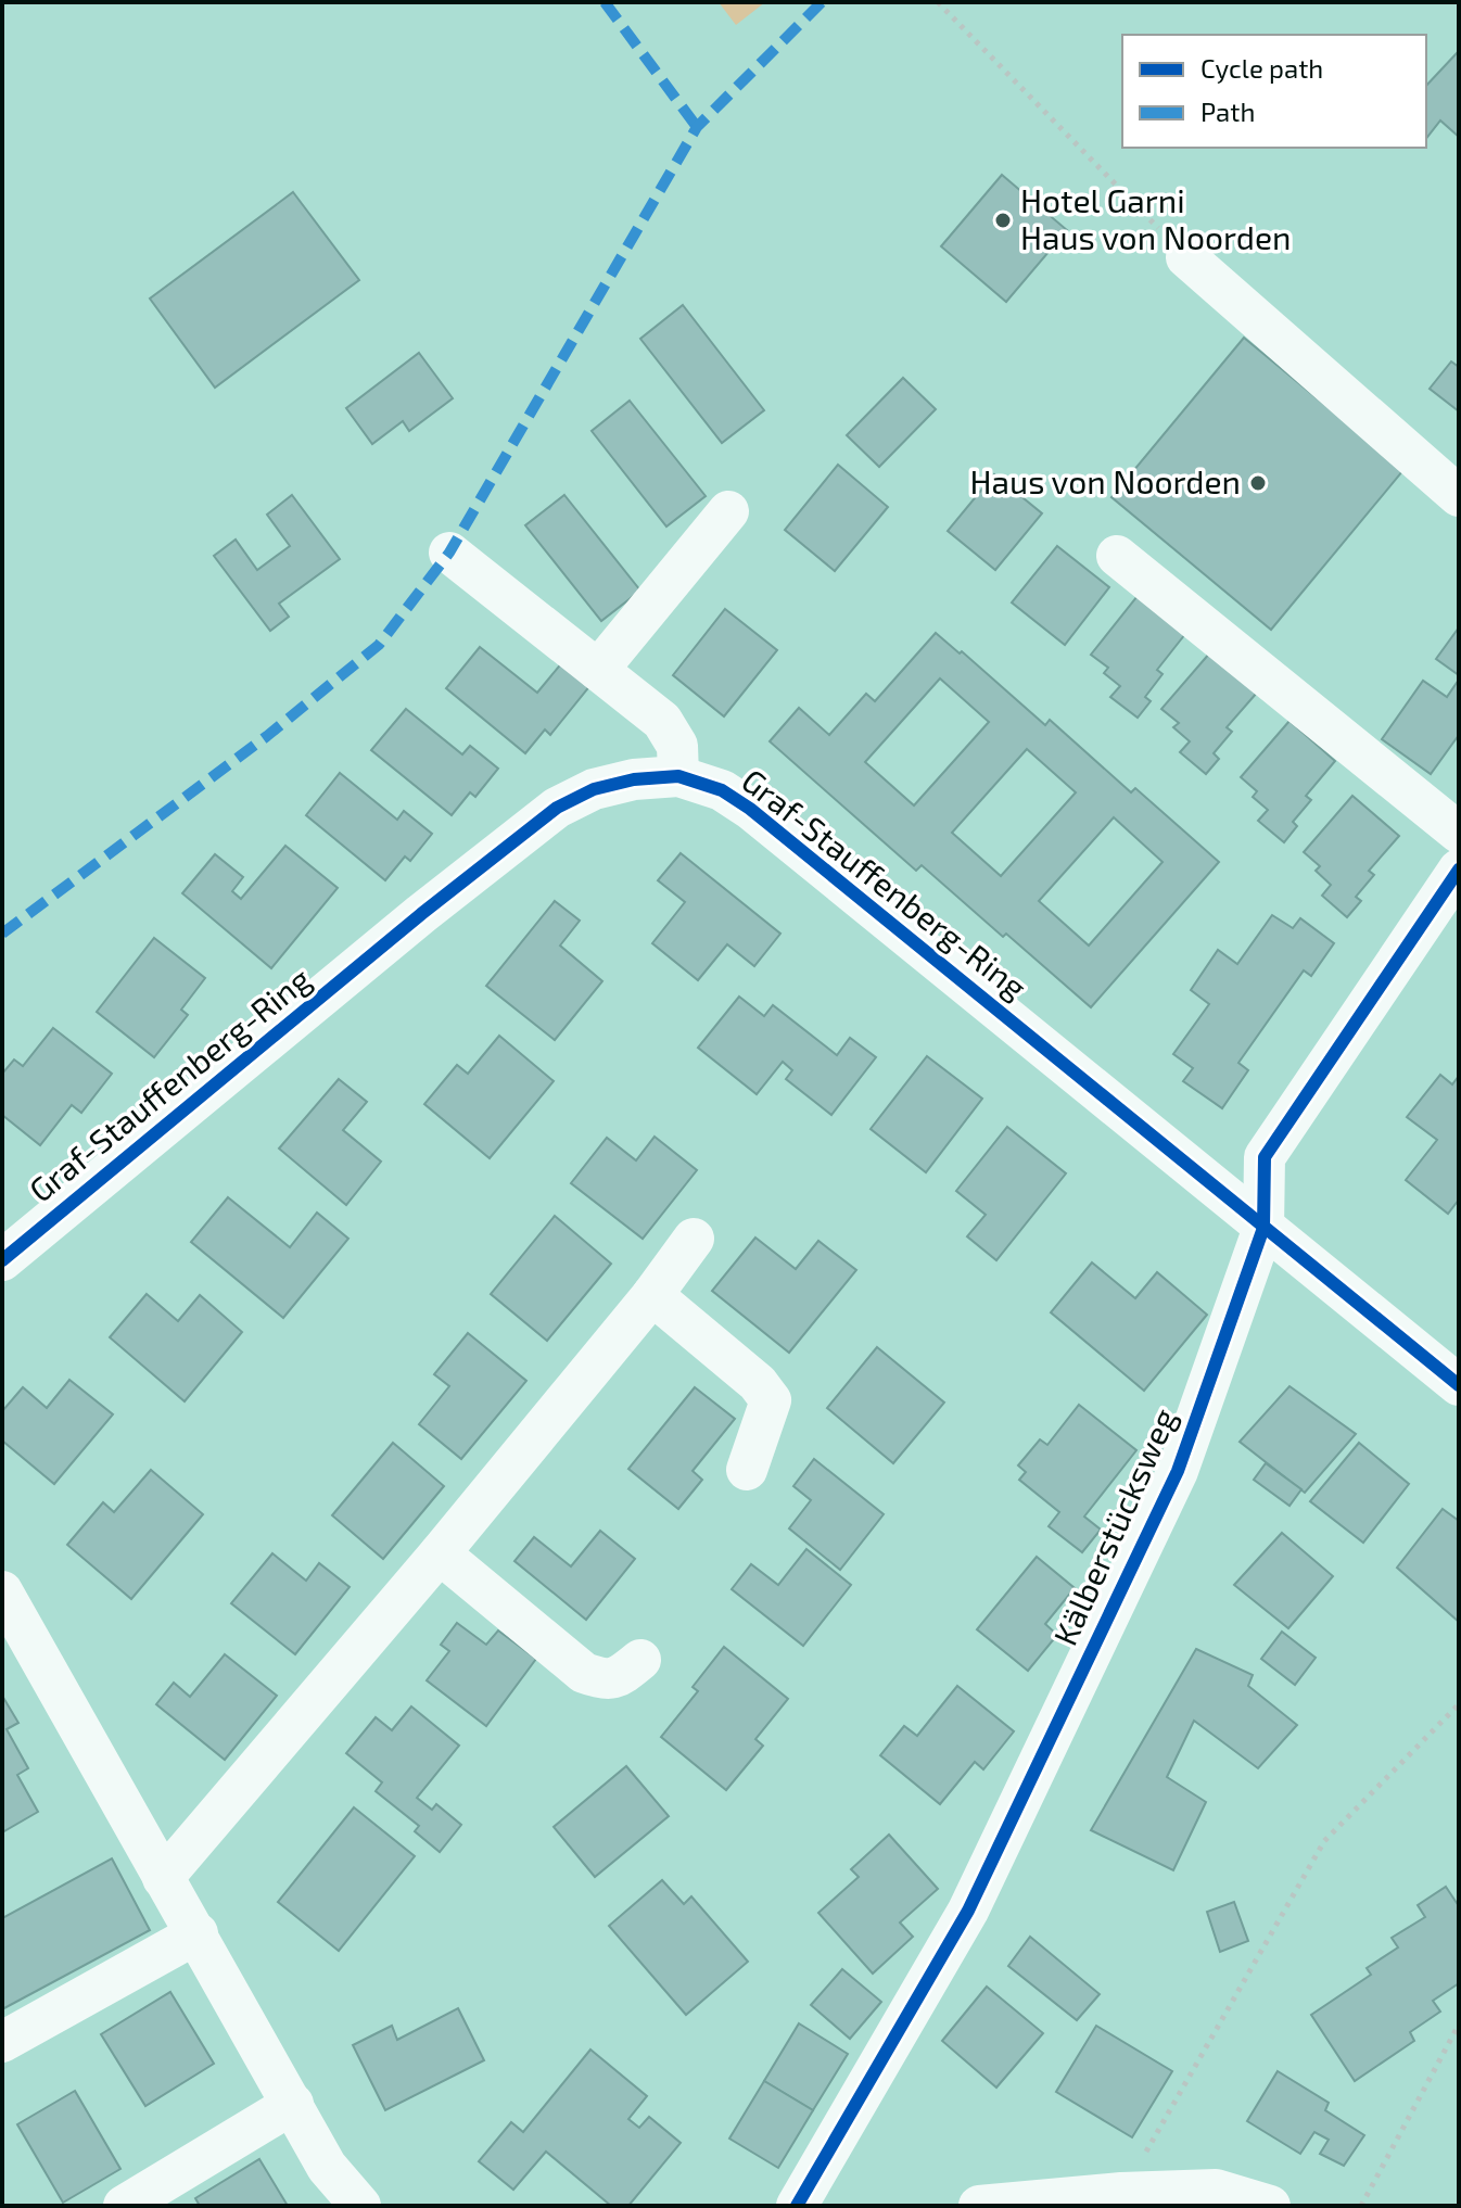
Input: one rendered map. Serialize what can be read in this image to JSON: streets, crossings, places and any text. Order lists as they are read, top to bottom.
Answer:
{
  "streets": {
    "street": ["Graf-Stauffenberg-Ring", "Kälberstücksweg"]
  },
  "crossings": [
    ["Graf-Stauffenberg-Ring", "Kälberstücksweg"]
  ],
  "places": ["Hotel Garni Haus von Noorden", "Haus von Noorden"],
  "legend": ["Cycle path", "Path"]
}
